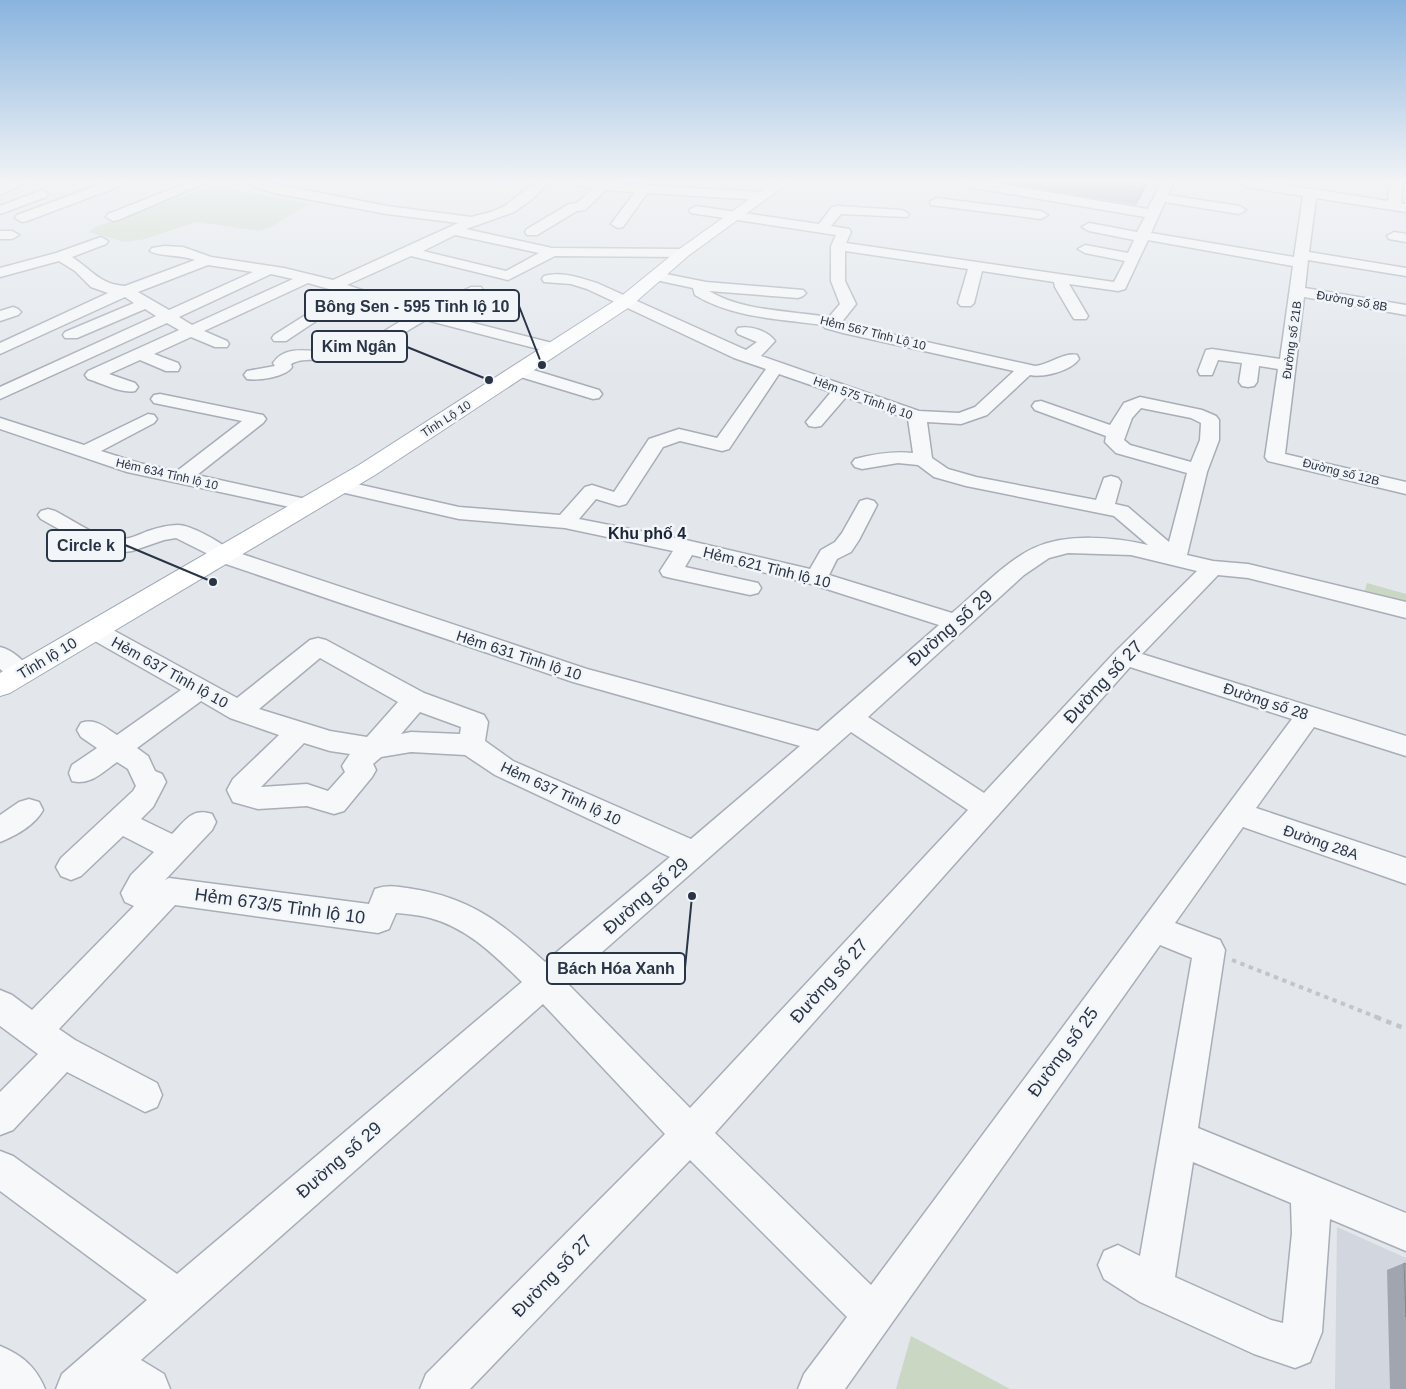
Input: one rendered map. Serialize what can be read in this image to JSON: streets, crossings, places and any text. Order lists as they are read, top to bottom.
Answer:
{
  "streets": {
    "main road": ["Tỉnh Lộ 10", "Tỉnh lộ 10"],
    "street": [
      "Đường số 8B",
      "Hẻm 567 Tỉnh Lộ 10",
      "Đường số 21B",
      "Hẻm 575 Tỉnh lộ 10",
      "Đường số 12B",
      "Hẻm 634 Tỉnh lộ 10",
      "Hẻm 621 Tỉnh lộ 10",
      "Đường số 29",
      "Hẻm 631 Tỉnh lộ 10",
      "Hẻm 637 Tỉnh lộ 10",
      "Đường số 27",
      "Đường số 28",
      "Đường 28A",
      "Hẻm 673/5 Tỉnh lộ 10",
      "Đường số 25"
    ]
  },
  "crossings": [
    ["Đường số 8B", "Đường số 21B"],
    ["Đường số 21B", "Đường số 12B"],
    ["Hẻm 575 Tỉnh lộ 10", "Tỉnh Lộ 10"],
    ["Tỉnh Lộ 10", "Hẻm 634 Tỉnh lộ 10"],
    ["Tỉnh Lộ 10", "Hẻm 621 Tỉnh lộ 10"],
    ["Tỉnh Lộ 10", "Hẻm 631 Tỉnh lộ 10"],
    ["Tỉnh Lộ 10", "Tỉnh lộ 10"],
    ["Tỉnh Lộ 10", "Hẻm 637 Tỉnh lộ 10"],
    ["Hẻm 621 Tỉnh lộ 10", "Đường số 29"],
    ["Đường số 29", "Hẻm 631 Tỉnh lộ 10"],
    ["Đường số 29", "Hẻm 637 Tỉnh lộ 10"],
    ["Đường số 29", "Đường số 27"],
    ["Đường số 29", "Hẻm 673/5 Tỉnh lộ 10"],
    ["Tỉnh lộ 10", "Hẻm 637 Tỉnh lộ 10"],
    ["Đường số 27", "Đường số 28"],
    ["Đường số 28", "Đường số 25"],
    ["Đường 28A", "Đường số 25"]
  ],
  "districts": ["Khu phố 4"],
  "places": [
    "Bông Sen - 595 Tỉnh lộ 10",
    "Kim Ngân",
    "Circle k",
    "Bách Hóa Xanh"
  ]
}
